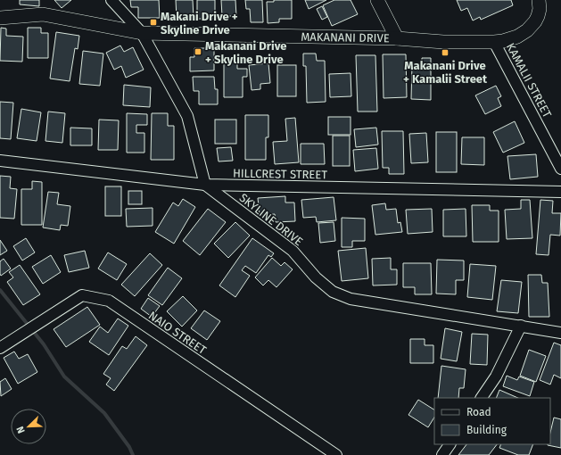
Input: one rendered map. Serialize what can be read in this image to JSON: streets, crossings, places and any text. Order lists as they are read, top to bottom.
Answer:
{
  "streets": {
    "street": [
      "MAKANANI DRIVE",
      "KAMALII STREET",
      "HILLCREST STREET",
      "SKYLINE DRIVE",
      "NAIO STREET"
    ]
  },
  "crossings": [
    ["MAKANANI DRIVE", "KAMALII STREET"],
    ["HILLCREST STREET", "SKYLINE DRIVE"]
  ],
  "places": {
    "transit": ["Makani Drive + Skyline Drive", "Makanani Drive + Skyline Drive", "Makanani Drive + Kamalii Street"]
  },
  "legend": ["Road", "Building"],
  "north": "bottom left"
}
